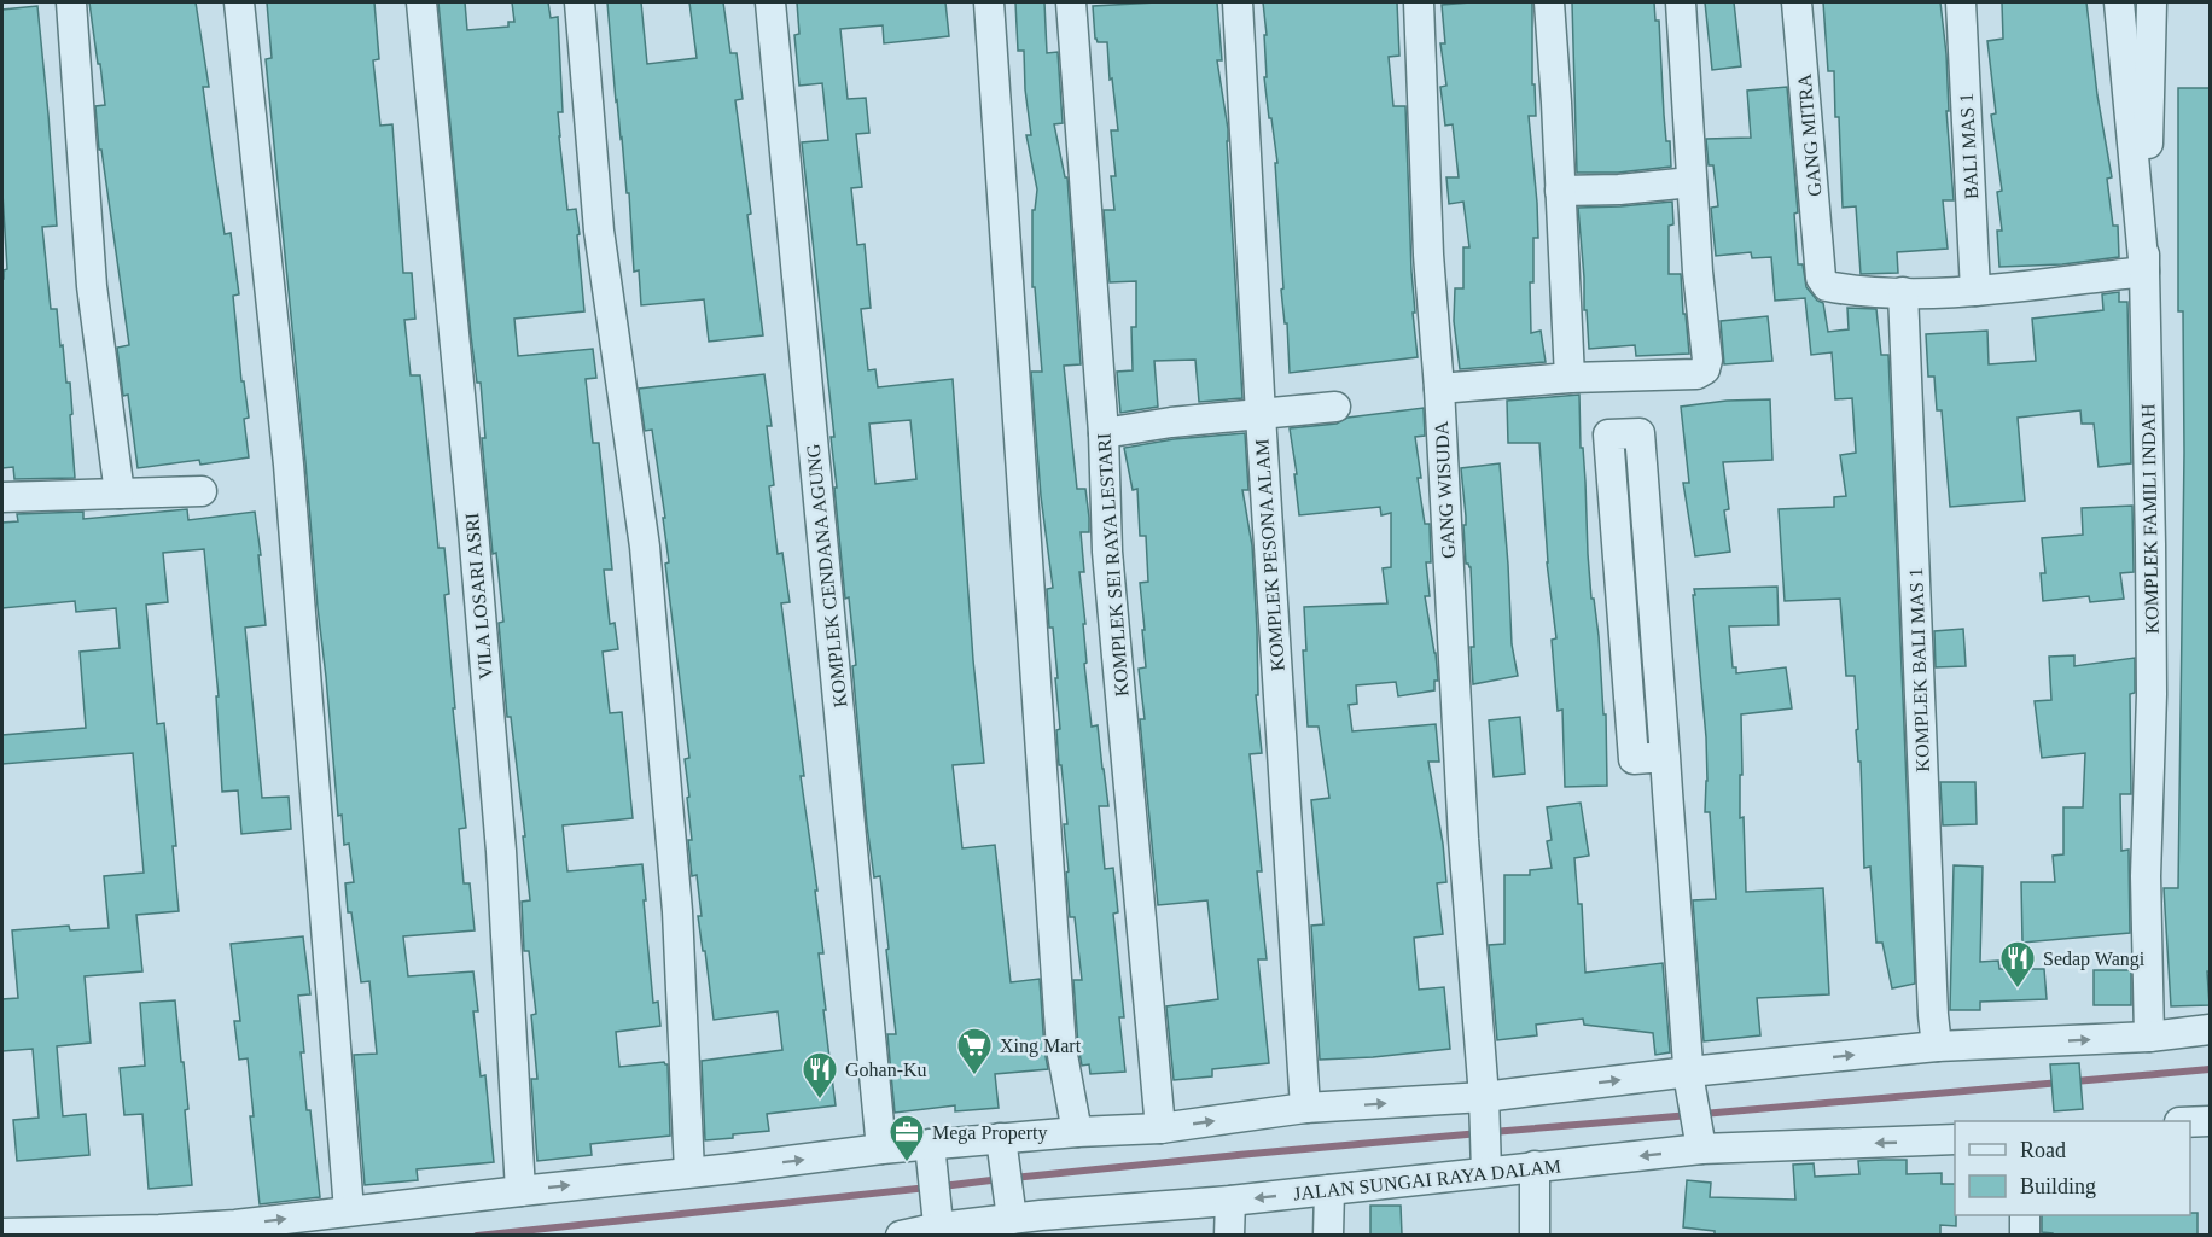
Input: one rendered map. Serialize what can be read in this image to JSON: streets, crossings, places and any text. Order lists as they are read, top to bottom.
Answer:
{
  "streets": {
    "street": [
      "GANG MITRA",
      "BALI MAS 1",
      "GANG WISUDA",
      "KOMPLEK FAMILI INDAH",
      "KOMPLEK PESONA ALAM",
      "KOMPLEK SEI RAYA LESTARI",
      "KOMPLEK CENDANA AGUNG",
      "VILA LOSARI ASRI",
      "KOMPLEK BALI MAS 1",
      "JALAN SUNGAI RAYA DALAM"
    ]
  },
  "crossings": [
    ["GANG MITRA", "KOMPLEK BALI MAS 1"],
    ["GANG WISUDA", "JALAN SUNGAI RAYA DALAM"]
  ],
  "places": {
    "restaurant": ["Sedap Wangi", "Gohan-Ku"],
    "supermarket": ["Xing Mart"],
    "office": ["Mega Property"]
  },
  "legend": ["Road", "Building"]
}
